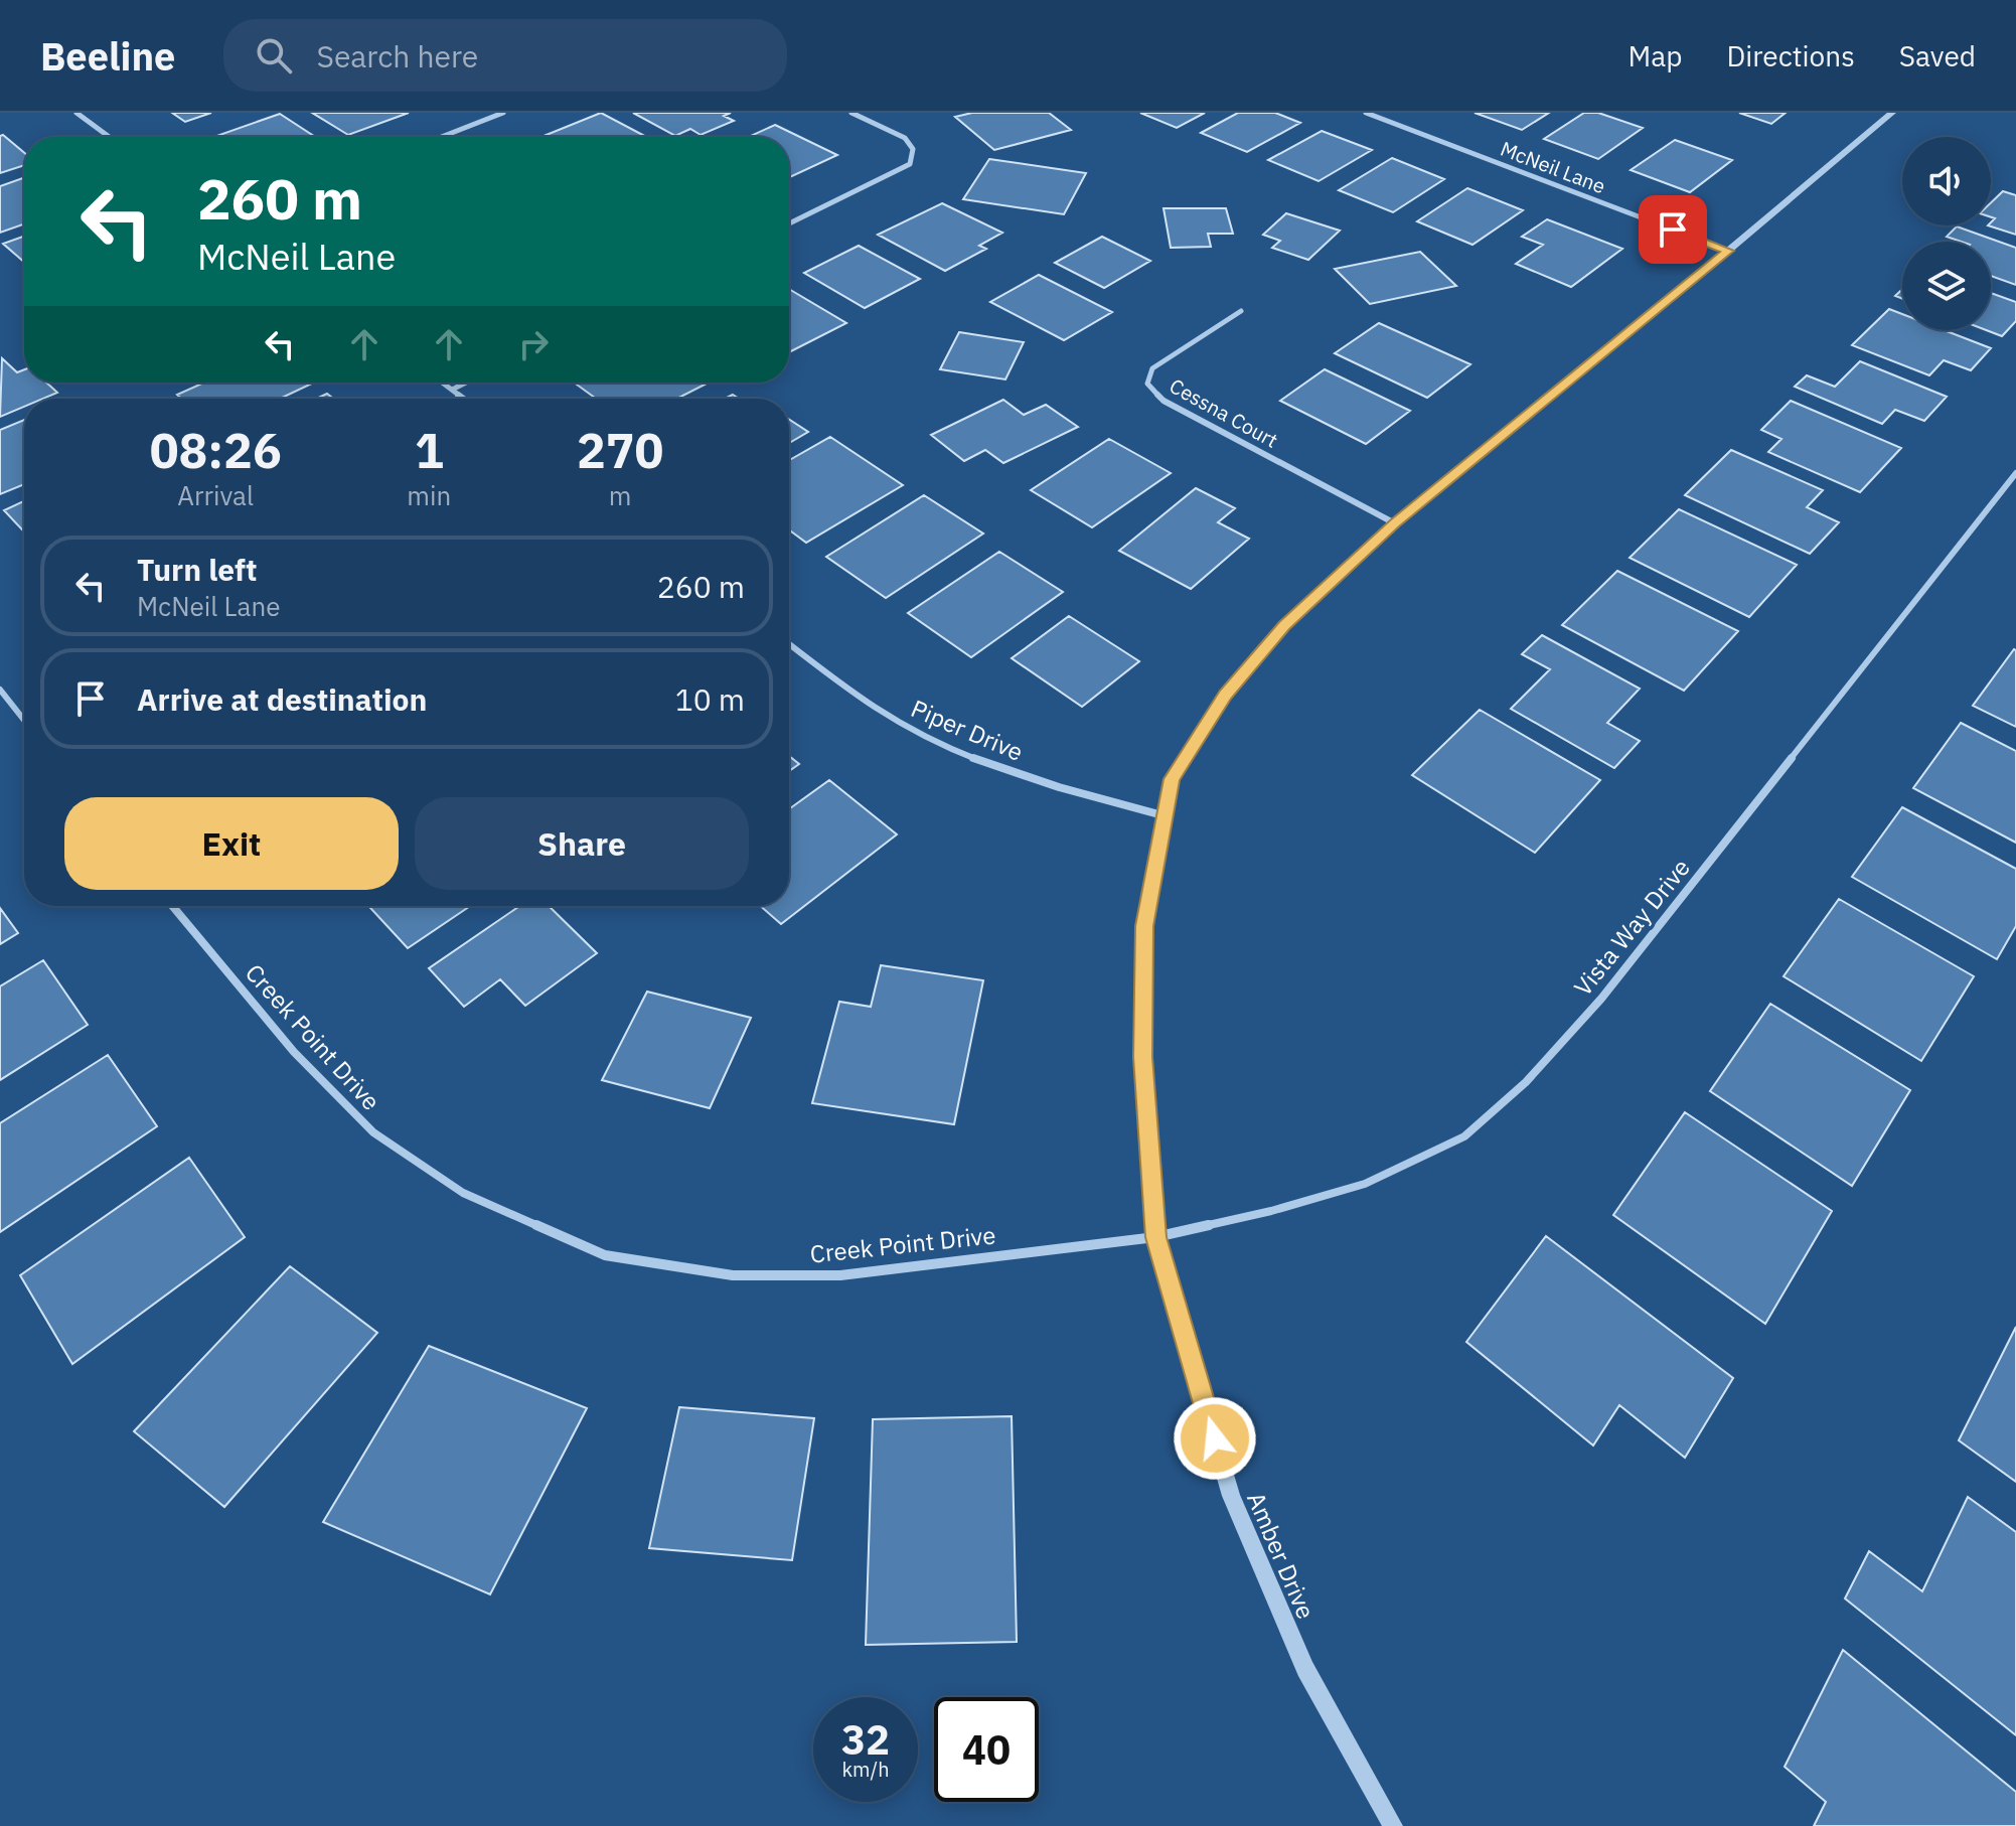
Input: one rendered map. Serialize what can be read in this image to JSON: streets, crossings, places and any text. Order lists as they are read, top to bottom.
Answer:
{
  "streets": {
    "street": [
      "McNeil Lane",
      "Cessna Court",
      "Piper Drive",
      "Vista Way Drive",
      "Creek Point Drive",
      "Amber Drive"
    ]
  },
  "crossings": [
    ["McNeil Lane", "Amber Drive"],
    ["Cessna Court", "Amber Drive"],
    ["Piper Drive", "Amber Drive"],
    ["Vista Way Drive", "Creek Point Drive"],
    ["Vista Way Drive", "Amber Drive"],
    ["Creek Point Drive", "Amber Drive"]
  ],
  "page": {
    "header": "Beeline",
    "search": "Search here",
    "nav": ["Map", "Directions", "Saved"],
    "turn": ["260 m", "McNeil Lane"],
    "eta": [
      "08:26",
      "Arrival",
      "1",
      "min",
      "270",
      "m"
    ],
    "list": [
      {
        "name": "Turn left",
        "note": "McNeil Lane",
        "value": "260 m"
      },
      {
        "name": "Arrive at destination",
        "value": "10 m"
      }
    ],
    "buttons": ["Exit", "Share"],
    "speed": "32 km/h",
    "limit": "40"
  }
}
